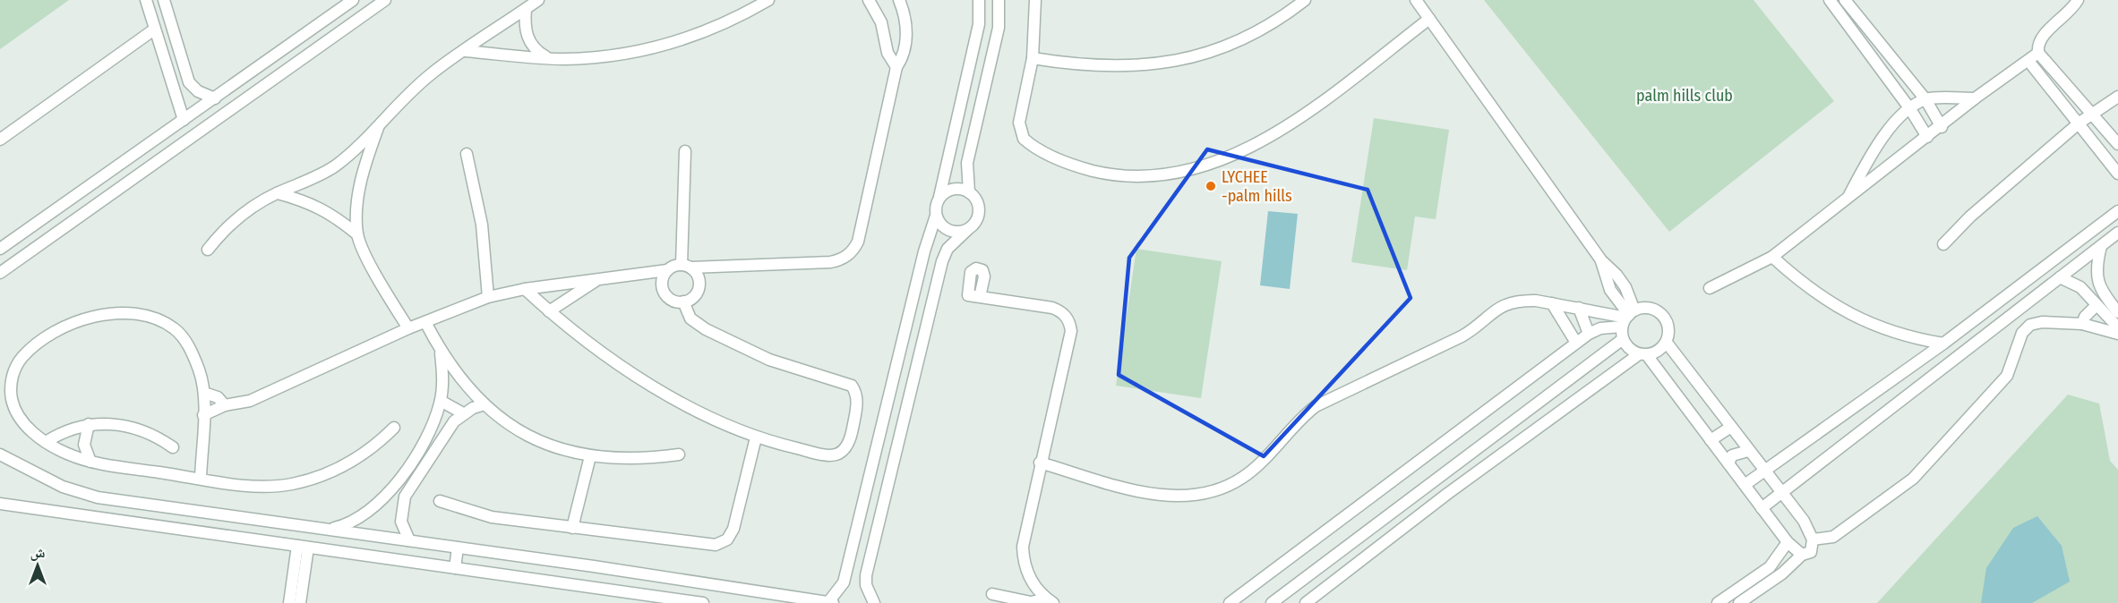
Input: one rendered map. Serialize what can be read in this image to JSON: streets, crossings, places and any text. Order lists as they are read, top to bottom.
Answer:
{
  "parks": ["palm hills club"],
  "places": ["LYCHEE -palm hills"],
  "north": "top"
}
